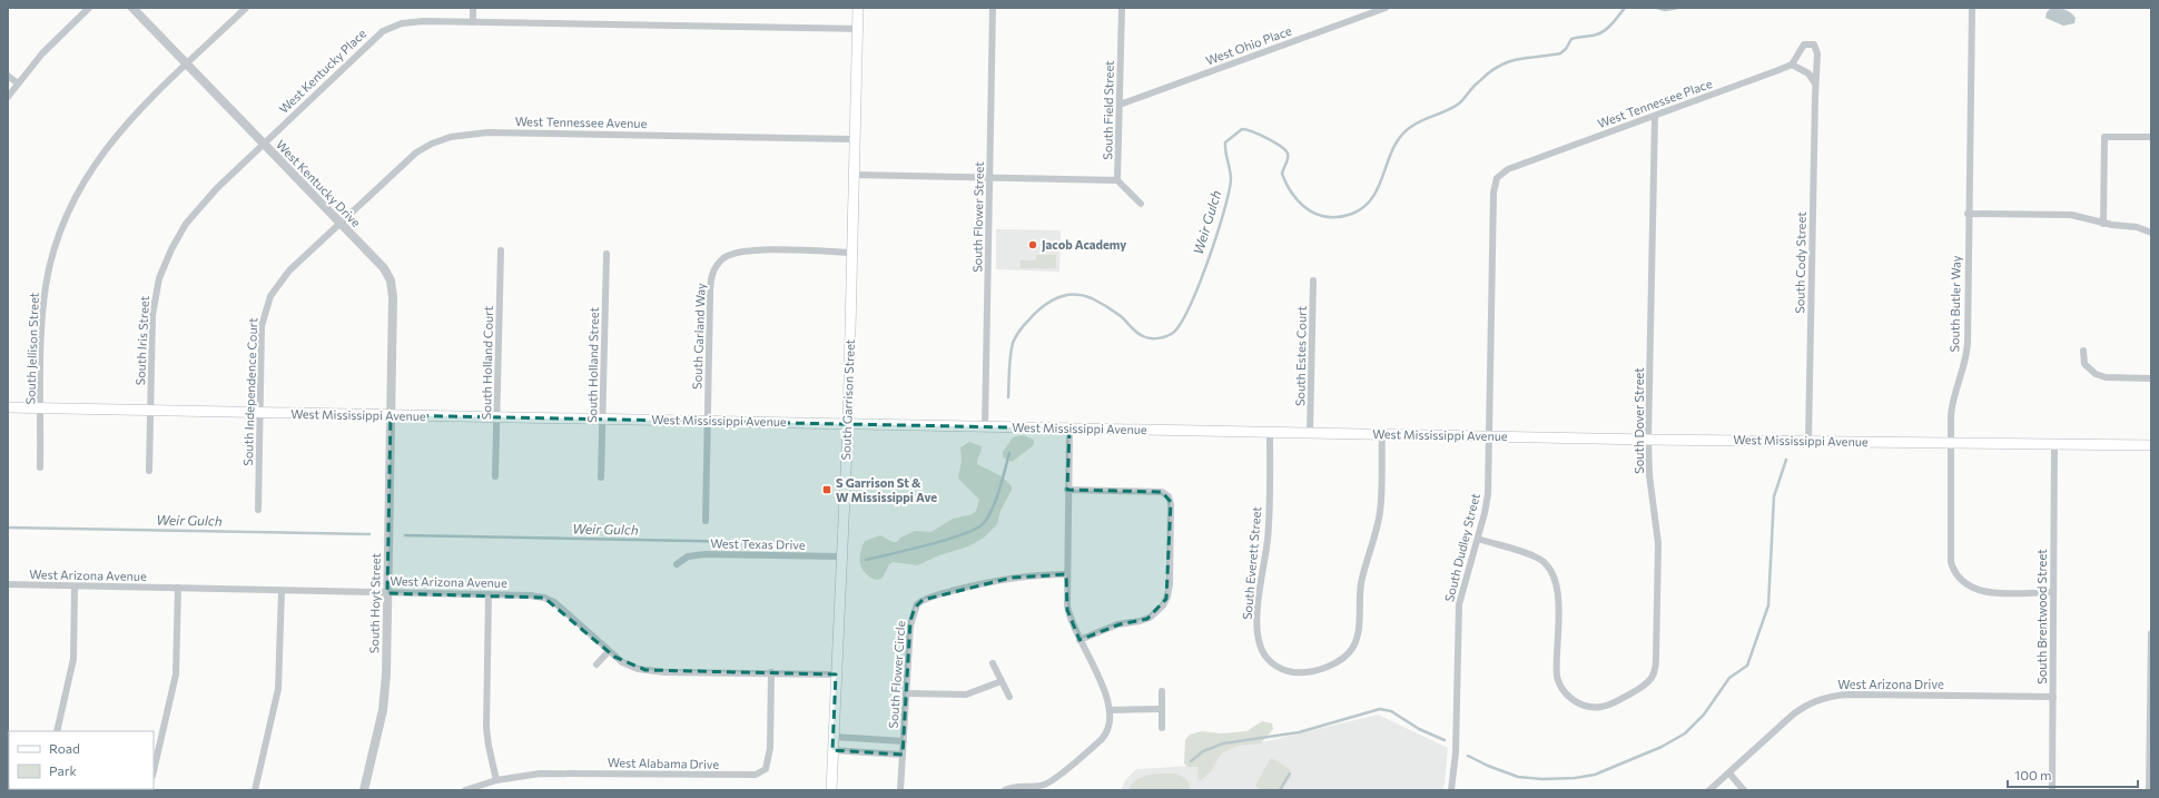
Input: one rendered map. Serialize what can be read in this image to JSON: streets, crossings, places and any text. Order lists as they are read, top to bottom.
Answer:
{
  "streets": {
    "main road": ["South Garrison Street", "West Mississippi Avenue"],
    "street": [
      "West Ohio Place",
      "West Kentucky Place",
      "West Tennessee Place",
      "South Field Street",
      "West Tennessee Avenue",
      "West Kentucky Drive",
      "South Flower Street",
      "South Cody Street",
      "South Butler Way",
      "South Garland Way",
      "South Iris Street",
      "South Jellison Street",
      "South Estes Court",
      "South Holland Court",
      "South Holland Street",
      "South Independence Court",
      "South Dover Street",
      "West Texas Drive",
      "South Dudley Street",
      "South Everett Street",
      "West Arizona Avenue",
      "South Hoyt Street",
      "South Brentwood Street",
      "South Flower Circle",
      "West Arizona Drive",
      "West Alabama Drive"
    ]
  },
  "crossings": [
    ["West Ohio Place", "South Field Street"],
    ["West Kentucky Place", "West Kentucky Drive"],
    ["West Kentucky Place", "South Iris Street"],
    ["West Kentucky Place", "South Garrison Street"],
    ["West Tennessee Place", "South Cody Street"],
    ["West Tennessee Place", "South Dover Street"],
    ["West Tennessee Place", "South Dudley Street"],
    ["West Tennessee Avenue", "West Kentucky Drive"],
    ["West Tennessee Avenue", "South Independence Court"],
    ["West Tennessee Avenue", "South Garrison Street"],
    ["West Kentucky Drive", "South Iris Street"],
    ["West Kentucky Drive", "South Jellison Street"],
    ["West Kentucky Drive", "South Independence Court"],
    ["West Kentucky Drive", "West Mississippi Avenue"],
    ["West Kentucky Drive", "South Hoyt Street"],
    ["South Flower Street", "West Mississippi Avenue"],
    ["South Cody Street", "West Mississippi Avenue"],
    ["South Butler Way", "West Mississippi Avenue"],
    ["South Butler Way", "South Brentwood Street"],
    ["South Garland Way", "South Garrison Street"],
    ["South Garland Way", "West Mississippi Avenue"],
    ["South Iris Street", "West Mississippi Avenue"],
    ["South Jellison Street", "West Mississippi Avenue"],
    ["South Estes Court", "West Mississippi Avenue"],
    ["South Holland Court", "West Mississippi Avenue"],
    ["South Holland Street", "West Mississippi Avenue"],
    ["South Independence Court", "West Mississippi Avenue"],
    ["South Garrison Street", "West Mississippi Avenue"],
    ["South Garrison Street", "West Texas Drive"],
    ["South Garrison Street", "West Arizona Avenue"],
    ["South Garrison Street", "South Flower Circle"],
    ["West Mississippi Avenue", "South Dover Street"],
    ["West Mississippi Avenue", "South Dudley Street"],
    ["West Mississippi Avenue", "South Everett Street"],
    ["West Mississippi Avenue", "South Hoyt Street"],
    ["West Mississippi Avenue", "South Brentwood Street"],
    ["South Dover Street", "South Dudley Street"],
    ["West Arizona Avenue", "South Hoyt Street"],
    ["West Arizona Avenue", "West Alabama Drive"],
    ["South Brentwood Street", "West Arizona Drive"]
  ],
  "water": ["Weir Gulch"],
  "places": {
    "other": ["Jacob Academy"],
    "transit": ["S Garrison St & W Mississippi Ave"]
  },
  "legend": ["Road", "Park"],
  "scale_bar": "100 m"
}
